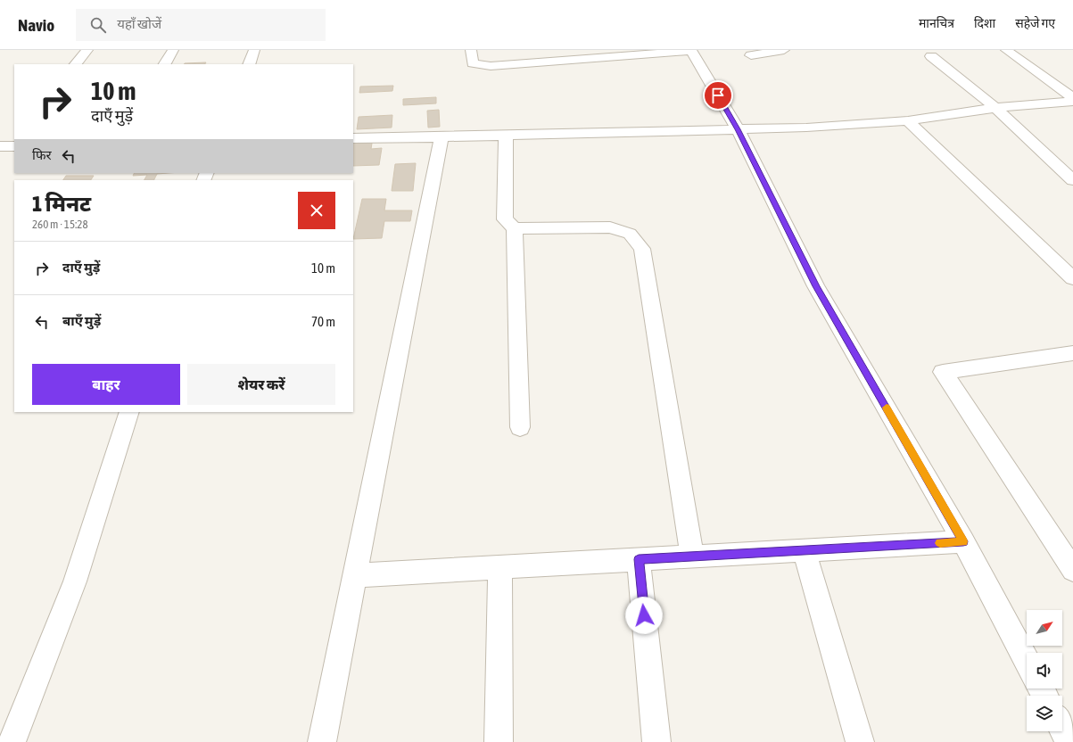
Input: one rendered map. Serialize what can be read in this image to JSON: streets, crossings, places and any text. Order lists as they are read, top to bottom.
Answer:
{
  "north": "top right",
  "page": {
    "header": "Navio",
    "search": "यहाँ खोजें",
    "nav": ["मानचित्र", "दिशा", "सहेजे गए"],
    "turn": ["10 m", "दाएँ मुड़ें"],
    "then": "फिर",
    "heading": ["1 मिनट", "260 m · 15:28"],
    "list": [
      {
        "name": "दाएँ मुड़ें",
        "value": "10 m"
      },
      {
        "name": "बाएँ मुड़ें",
        "value": "70 m"
      }
    ],
    "buttons": ["बाहर", "शेयर करें"]
  }
}
